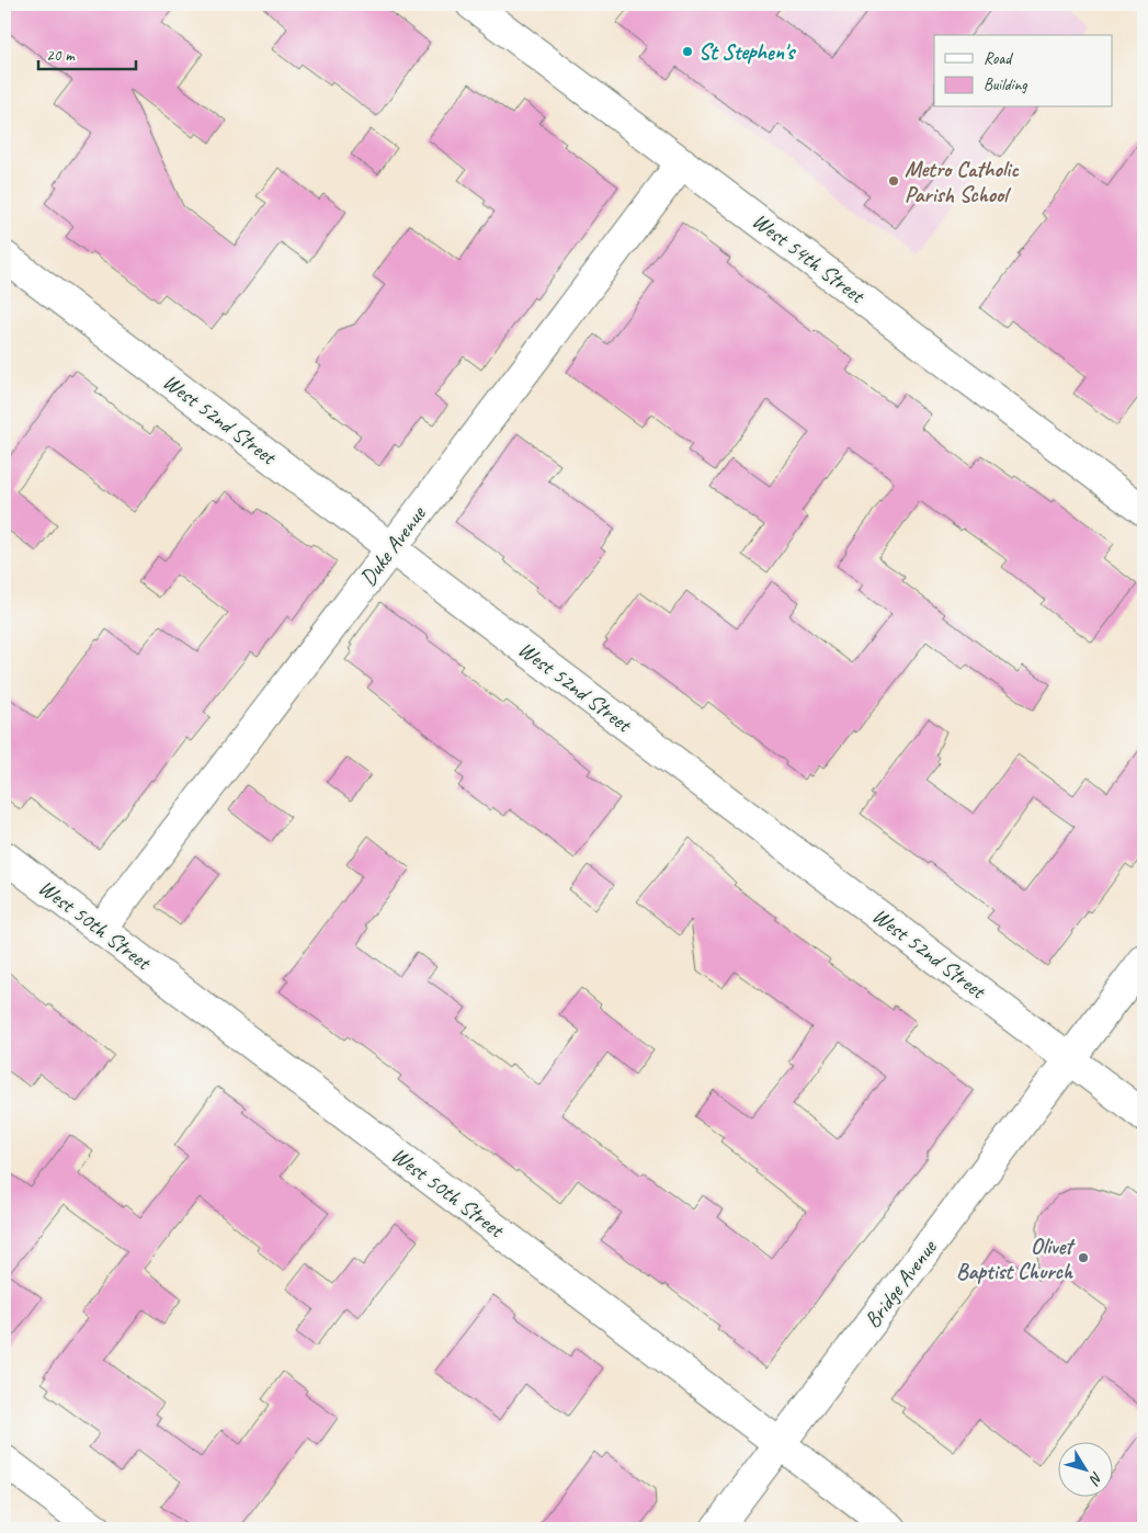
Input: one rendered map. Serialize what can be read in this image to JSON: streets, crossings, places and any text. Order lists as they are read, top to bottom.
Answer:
{
  "streets": {
    "street": [
      "West 54th Street",
      "West 52nd Street",
      "Duke Avenue",
      "West 50th Street",
      "Bridge Avenue"
    ]
  },
  "crossings": [
    ["West 54th Street", "Duke Avenue"],
    ["West 52nd Street", "Duke Avenue"],
    ["West 52nd Street", "Bridge Avenue"],
    ["Duke Avenue", "West 50th Street"],
    ["West 50th Street", "Bridge Avenue"]
  ],
  "places": ["St Stephen's", "Metro Catholic Parish School", "Olivet Baptist Church"],
  "legend": ["Road", "Building"],
  "scale_bar": "20 m",
  "north": "bottom right"
}
